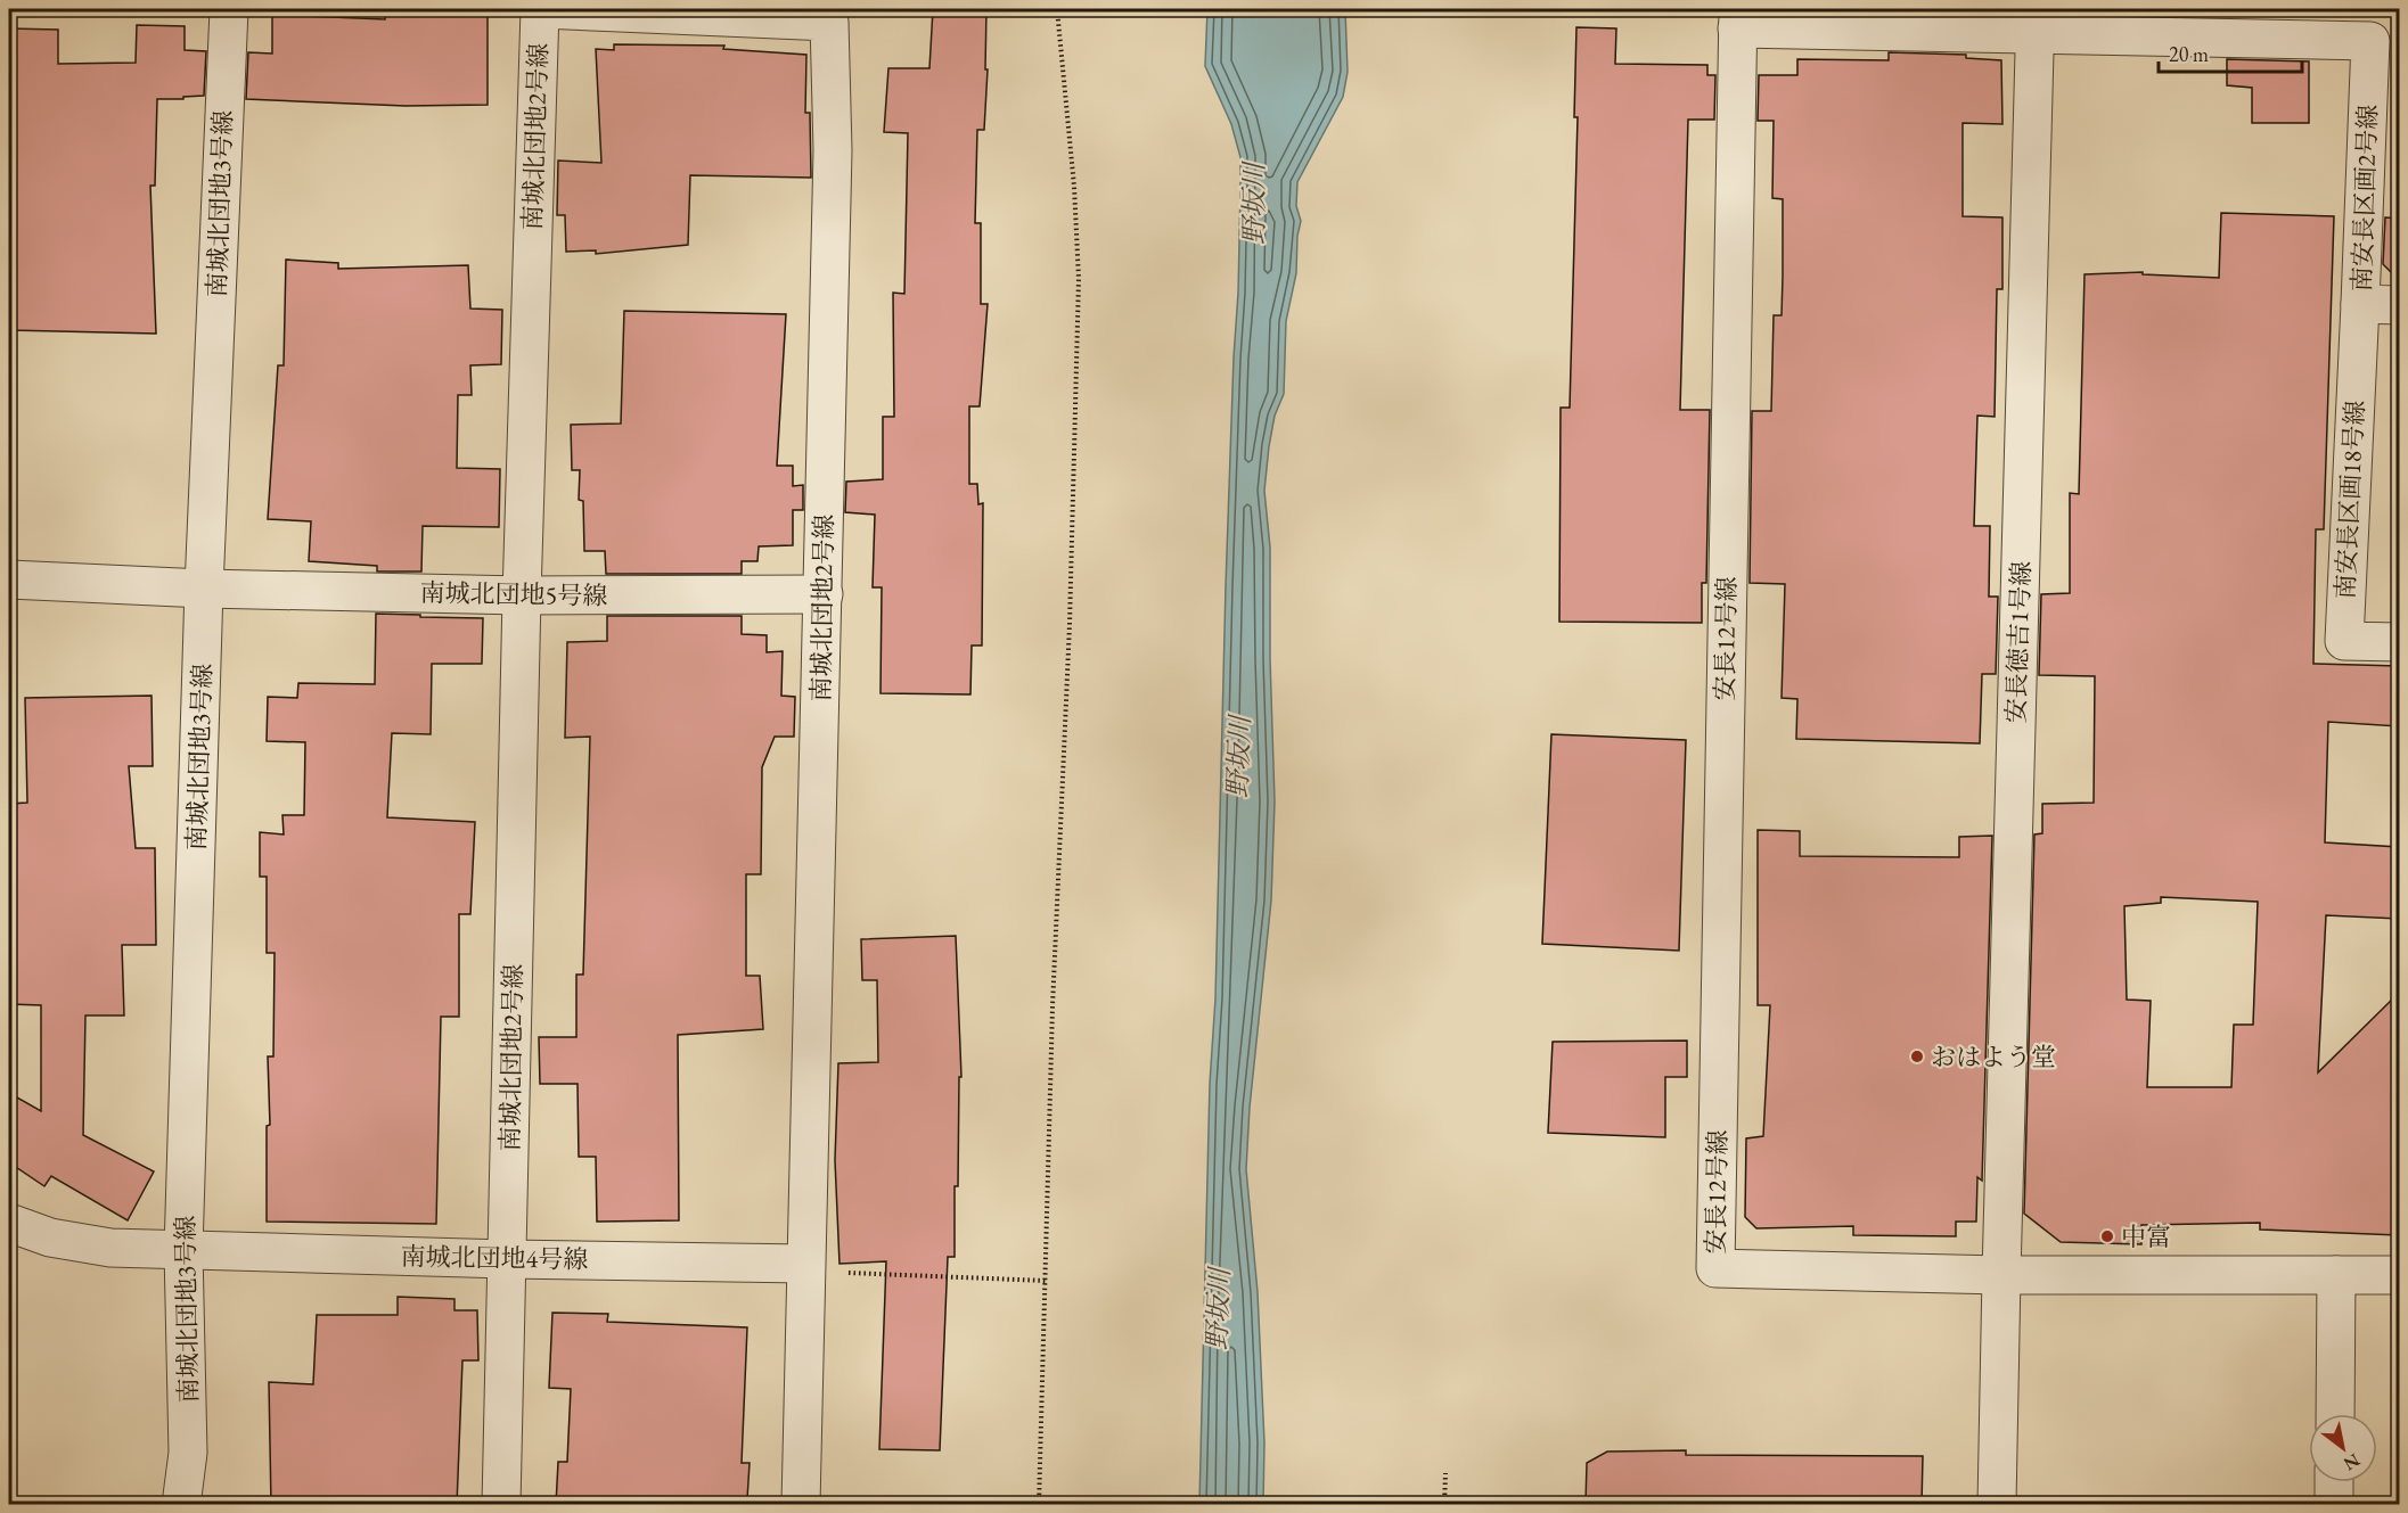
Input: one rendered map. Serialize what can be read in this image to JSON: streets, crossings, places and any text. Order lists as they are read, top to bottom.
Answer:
{
  "streets": {
    "street": [
      "南城北団地2号線",
      "南安長区画2号線",
      "南城北団地3号線",
      "南安長区画18号線",
      "南城北団地5号線",
      "安長12号線",
      "安長徳吉1号線",
      "南城北団地4号線"
    ]
  },
  "crossings": [
    ["南城北団地2号線", "南城北団地5号線"],
    ["南城北団地2号線", "南城北団地4号線"],
    ["南安長区画2号線", "南安長区画18号線"],
    ["南安長区画2号線", "安長徳吉1号線"],
    ["南城北団地3号線", "南城北団地5号線"],
    ["南城北団地3号線", "南城北団地4号線"],
    ["安長12号線", "安長徳吉1号線"]
  ],
  "water": ["野坂川"],
  "places": ["おはよう堂", "中富"],
  "scale_bar": "20 m",
  "north": "bottom right"
}
